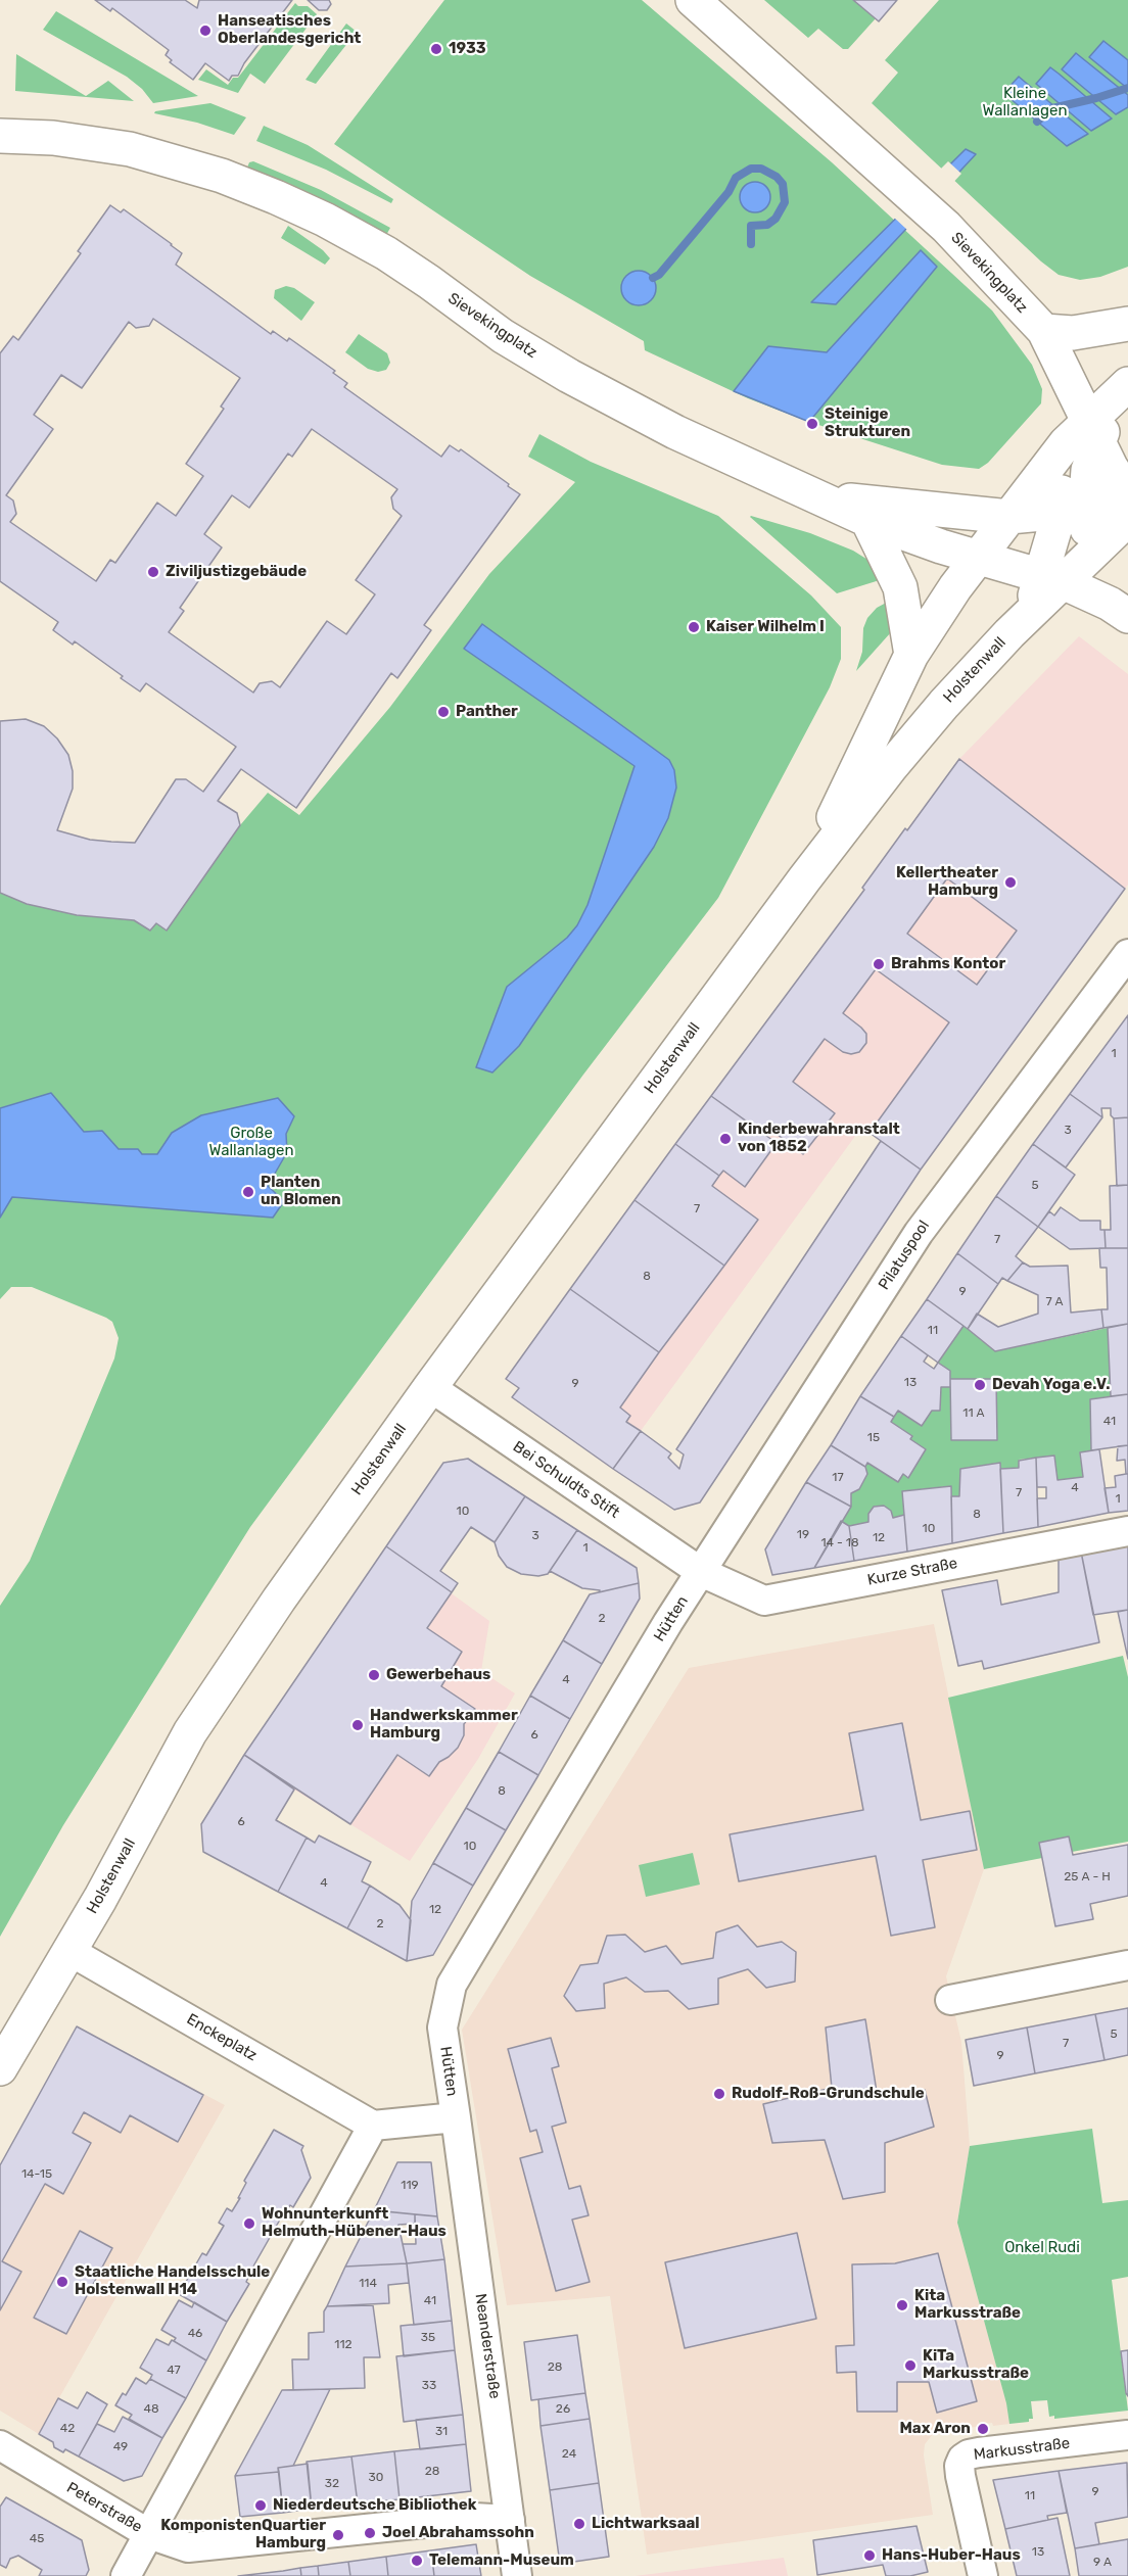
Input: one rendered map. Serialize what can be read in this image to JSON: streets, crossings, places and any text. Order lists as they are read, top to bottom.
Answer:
{
  "streets": {
    "main road": ["Sievekingplatz", "Holstenwall"],
    "street": [
      "Pilatuspool",
      "Bei Schuldts Stift",
      "Kurze Straße",
      "Hütten",
      "Enckeplatz",
      "Neanderstraße",
      "Markusstraße",
      "Peterstraße"
    ]
  },
  "crossings": [
    ["Sievekingplatz", "Holstenwall"],
    ["Holstenwall", "Bei Schuldts Stift"],
    ["Holstenwall", "Enckeplatz"],
    ["Pilatuspool", "Bei Schuldts Stift"],
    ["Pilatuspool", "Kurze Straße"],
    ["Pilatuspool", "Hütten"],
    ["Bei Schuldts Stift", "Kurze Straße"],
    ["Bei Schuldts Stift", "Hütten"],
    ["Kurze Straße", "Hütten"],
    ["Hütten", "Enckeplatz"],
    ["Hütten", "Neanderstraße"],
    ["Neanderstraße", "Peterstraße"]
  ],
  "parks": ["Kleine Wallanlagen", "Große Wallanlagen", "Onkel Rudi"],
  "places": [
    "Hanseatisches Oberlandesgericht",
    "1933",
    "Steinige Strukturen",
    "Ziviljustizgebäude",
    "Kaiser Wilhelm I",
    "Panther",
    "Kellertheater Hamburg",
    "Brahms Kontor",
    "Kinderbewahranstalt von 1852",
    "Planten un Blomen",
    "Devah Yoga e.V.",
    "Gewerbehaus",
    "Handwerkskammer Hamburg",
    "Rudolf-Roß-Grundschule",
    "Wohnunterkunft Helmuth-Hübener-Haus",
    "Staatliche Handelsschule Holstenwall H14",
    "Kita Markusstraße",
    "KiTa Markusstraße",
    "Max Aron",
    "Niederdeutsche Bibliothek",
    "Lichtwarksaal",
    "Joel Abrahamssohn",
    "KomponistenQuartier Hamburg",
    "Hans-Huber-Haus",
    "Telemann-Museum"
  ],
  "house_numbers": [
    "1",
    "3",
    "5",
    "7",
    "7",
    "8",
    "9",
    "7 A",
    "11",
    "13",
    "9",
    "11 A",
    "41",
    "15",
    "17",
    "4",
    "7",
    "1",
    "10",
    "8",
    "10",
    "19",
    "3",
    "12",
    "14 - 18",
    "1",
    "2",
    "4",
    "6",
    "8",
    "6",
    "10",
    "25 A - H",
    "4",
    "12",
    "2",
    "5",
    "7",
    "9",
    "14-15",
    "119",
    "114",
    "41",
    "46",
    "35",
    "112",
    "28",
    "47",
    "33",
    "48",
    "26",
    "42",
    "31",
    "49",
    "24",
    "28",
    "30",
    "32",
    "9",
    "11",
    "45",
    "13",
    "9 A"
  ]
}
